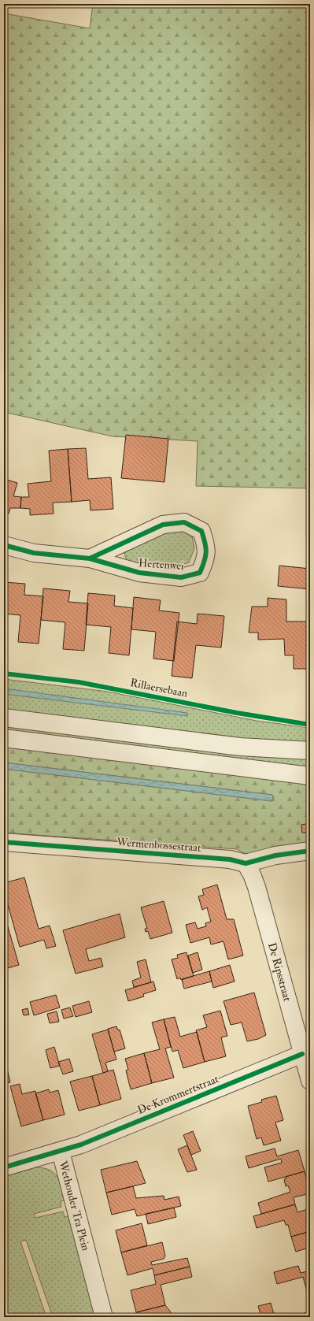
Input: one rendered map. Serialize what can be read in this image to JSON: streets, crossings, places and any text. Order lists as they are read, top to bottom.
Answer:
{
  "streets": {
    "street": [
      "Hertenwei",
      "Wermenbossestraat",
      "De Ripsstraat",
      "De Krommertstraat",
      "Wethouder Tra Plein"
    ],
    "cycle path": ["Rillaersebaan"]
  },
  "crossings": [
    ["Wermenbossestraat", "De Ripsstraat"],
    ["De Ripsstraat", "De Krommertstraat"],
    ["De Krommertstraat", "Wethouder Tra Plein"]
  ]
}
